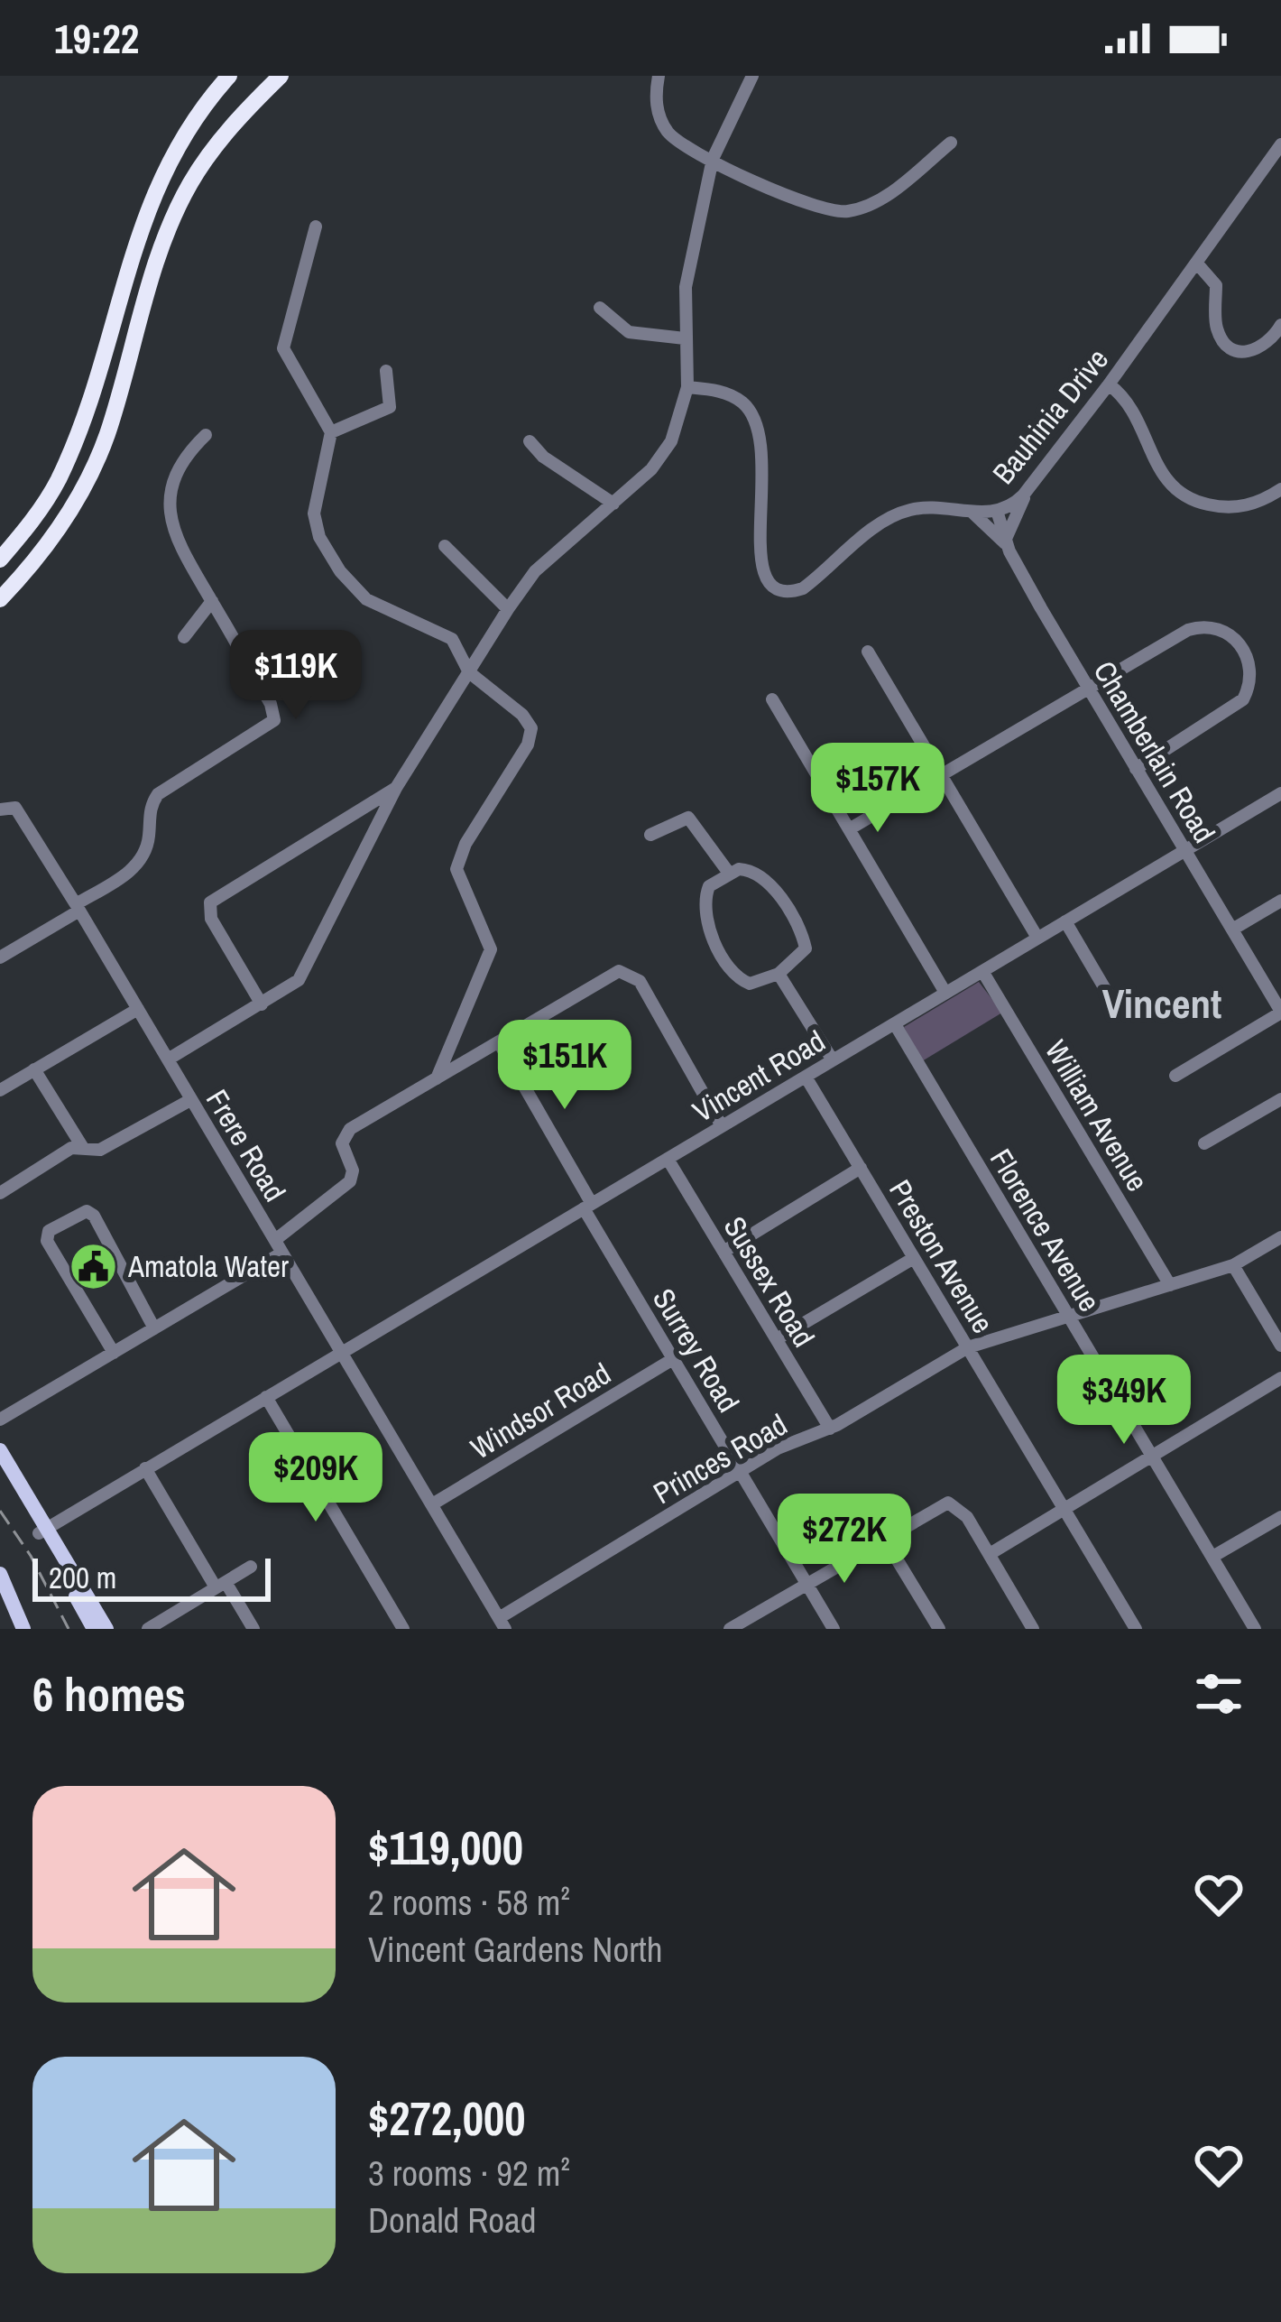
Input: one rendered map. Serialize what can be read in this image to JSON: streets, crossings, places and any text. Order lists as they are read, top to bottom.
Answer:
{
  "streets": {
    "street": [
      "Bauhinia Drive",
      "Chamberlain Road",
      "Vincent Road",
      "William Avenue",
      "Frere Road",
      "Florence Avenue",
      "Preston Avenue",
      "Sussex Road",
      "Surrey Road",
      "Windsor Road",
      "Princes Road"
    ]
  },
  "crossings": [
    ["Bauhinia Drive", "Chamberlain Road"],
    ["Chamberlain Road", "Vincent Road"],
    ["Vincent Road", "William Avenue"],
    ["Vincent Road", "Frere Road"],
    ["Vincent Road", "Florence Avenue"],
    ["Vincent Road", "Preston Avenue"],
    ["Vincent Road", "Sussex Road"],
    ["Vincent Road", "Surrey Road"],
    ["William Avenue", "Princes Road"],
    ["Frere Road", "Windsor Road"],
    ["Frere Road", "Princes Road"],
    ["Florence Avenue", "Princes Road"],
    ["Preston Avenue", "Princes Road"],
    ["Sussex Road", "Princes Road"],
    ["Surrey Road", "Windsor Road"],
    ["Surrey Road", "Princes Road"]
  ],
  "districts": ["Vincent"],
  "places": {
    "public building": ["Amatola Water"]
  },
  "scale_bar": "200 m",
  "page": {
    "status": "19:22",
    "price": [
      "$119K",
      "$157K",
      "$151K",
      "$349K",
      "$209K",
      "$272K"
    ],
    "scale": "200 m",
    "heading": "6 homes",
    "list": [
      {
        "name": "$119,000",
        "note": "2 rooms · 58 m² · Vincent Gardens North"
      },
      {
        "name": "$272,000",
        "note": "3 rooms · 92 m² · Donald Road"
      }
    ]
  }
}
